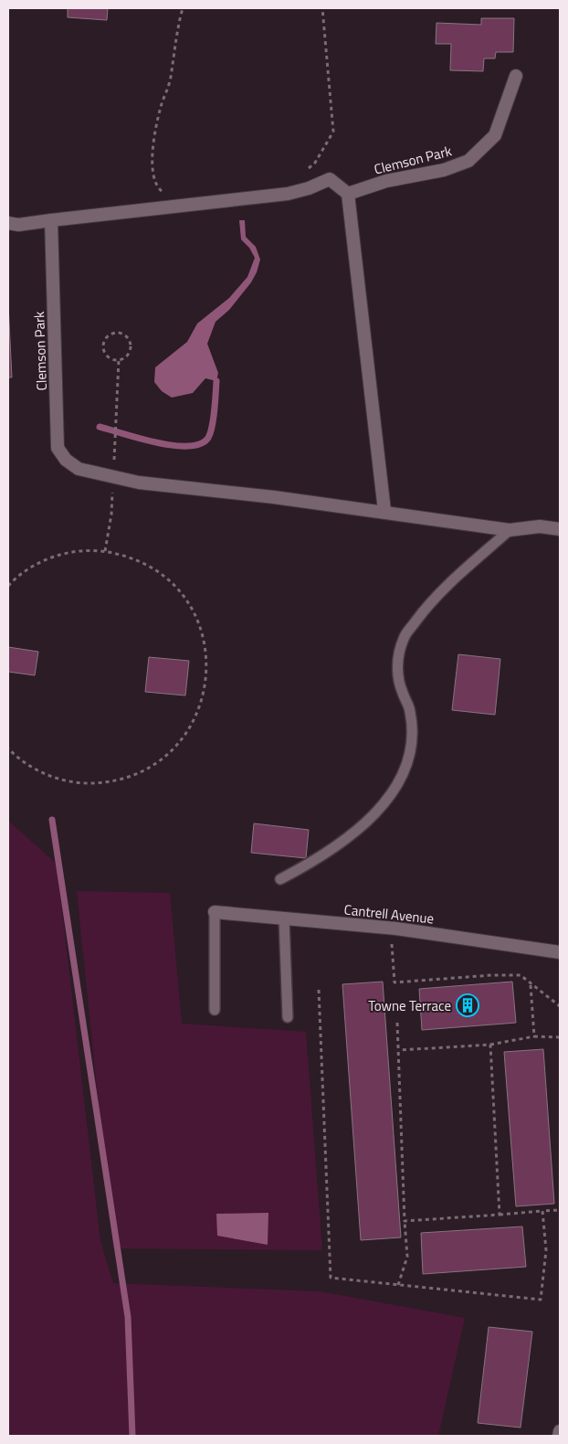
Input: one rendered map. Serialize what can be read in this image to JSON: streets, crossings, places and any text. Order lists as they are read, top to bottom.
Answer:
{
  "streets": {
    "street": ["Clemson Park", "Cantrell Avenue"]
  },
  "places": {
    "building": ["Towne Terrace"]
  }
}
